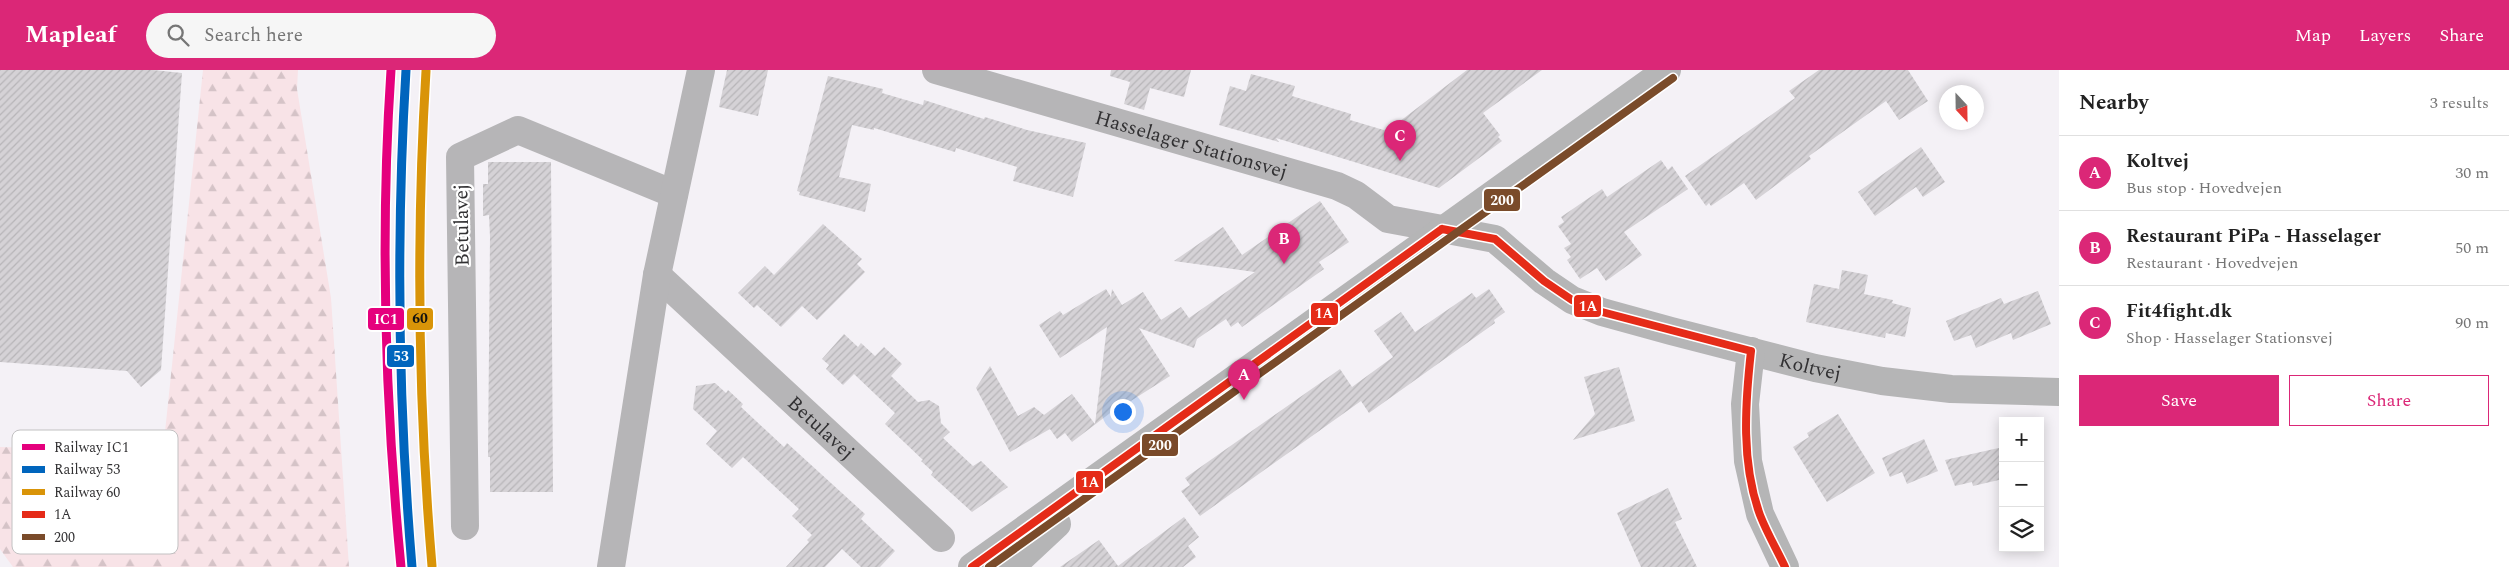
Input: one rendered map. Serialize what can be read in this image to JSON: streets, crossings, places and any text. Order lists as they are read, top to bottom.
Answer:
{
  "streets": {
    "main road": ["Koltvej"],
    "street": ["Hasselager Stationsvej", "Betulavej"]
  },
  "crossings": [
    ["Hasselager Stationsvej", "Koltvej"]
  ],
  "lines": [
    "rail line IC1",
    "rail line 53",
    "rail line 60",
    "transit line 200",
    "transit line 1A"
  ],
  "legend": [
    "Railway IC1",
    "Railway 53",
    "Railway 60",
    "1A",
    "200"
  ],
  "north": "bottom",
  "page": {
    "header": "Mapleaf",
    "search": "Search here",
    "nav": ["Map", "Layers", "Share"],
    "heading": ["Nearby", "3 results"],
    "pins": ["C", "B", "A"],
    "list": [
      {
        "mark": "A",
        "name": "Koltvej",
        "note": "Bus stop · Hovedvejen",
        "value": "30 m"
      },
      {
        "mark": "B",
        "name": "Restaurant PiPa - Hasselager",
        "note": "Restaurant · Hovedvejen",
        "value": "50 m"
      },
      {
        "mark": "C",
        "name": "Fit4fight.dk",
        "note": "Shop · Hasselager Stationsvej",
        "value": "90 m"
      }
    ],
    "buttons": ["Save", "Share"],
    "map_buttons": ["+", "−"]
  }
}
